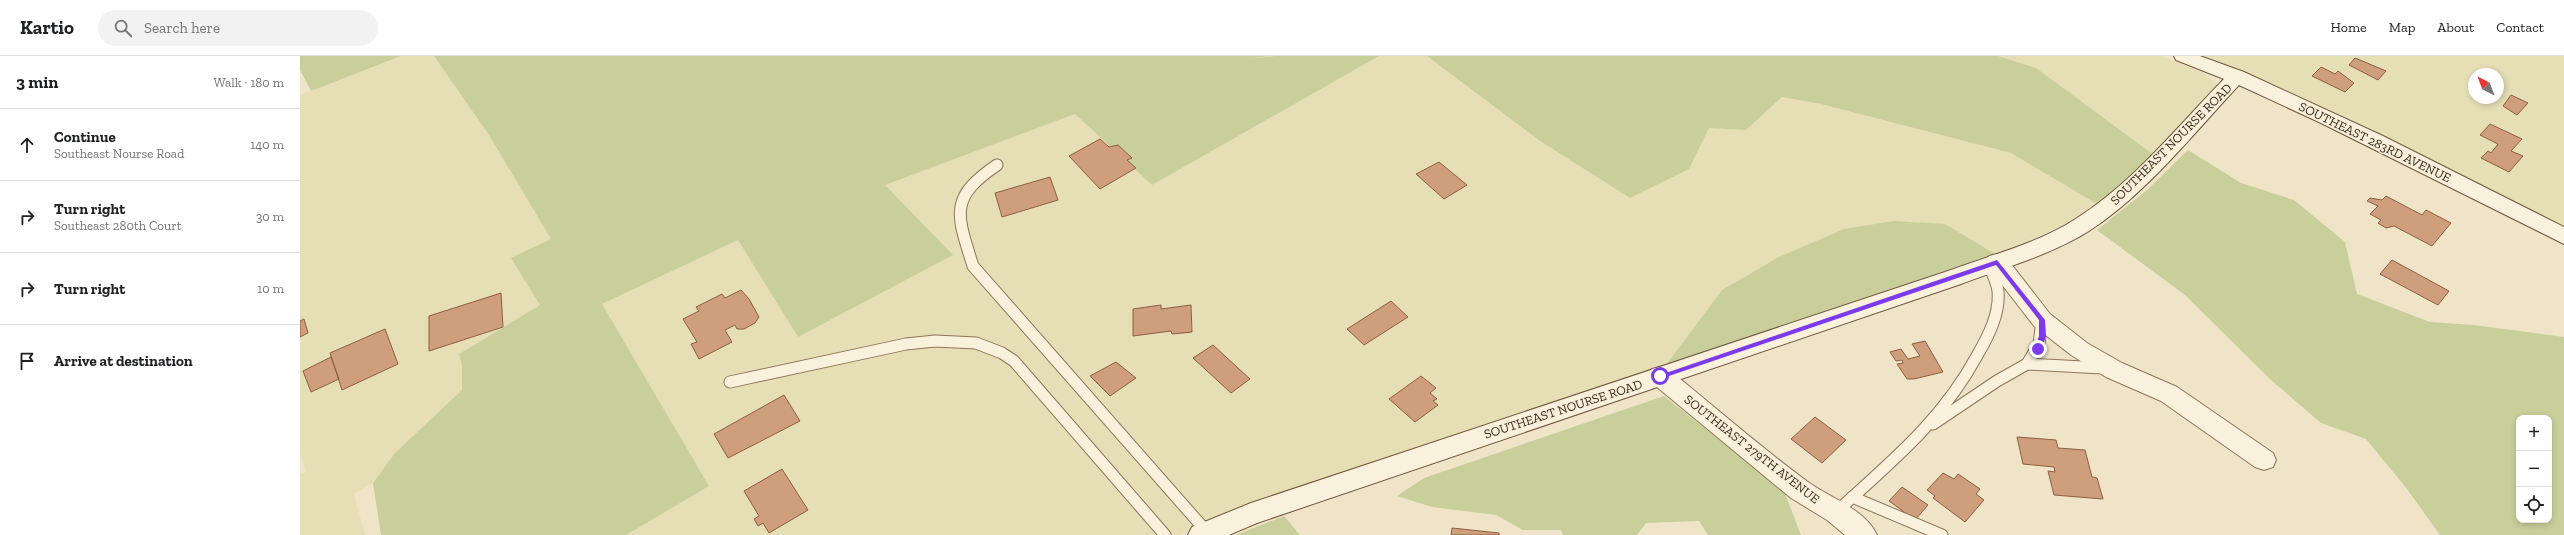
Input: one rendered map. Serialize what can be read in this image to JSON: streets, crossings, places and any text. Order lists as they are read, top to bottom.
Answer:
{
  "streets": {
    "street": ["SOUTHEAST 283RD AVENUE", "SOUTHEAST NOURSE ROAD", "SOUTHEAST 279TH AVENUE"]
  },
  "crossings": [
    ["SOUTHEAST 283RD AVENUE", "SOUTHEAST NOURSE ROAD"],
    ["SOUTHEAST NOURSE ROAD", "SOUTHEAST 279TH AVENUE"]
  ],
  "north": "top left",
  "page": {
    "header": "Kartio",
    "search": "Search here",
    "nav": [
      "Home",
      "Map",
      "About",
      "Contact"
    ],
    "heading": ["3 min", "Walk · 180 m"],
    "list": [
      ["Continue", "Southeast Nourse Road", "140 m"],
      ["Turn right", "Southeast 280th Court", "30 m"],
      ["Turn right", "10 m"],
      "Arrive at destination"
    ],
    "map_buttons": ["+", "−"]
  }
}
